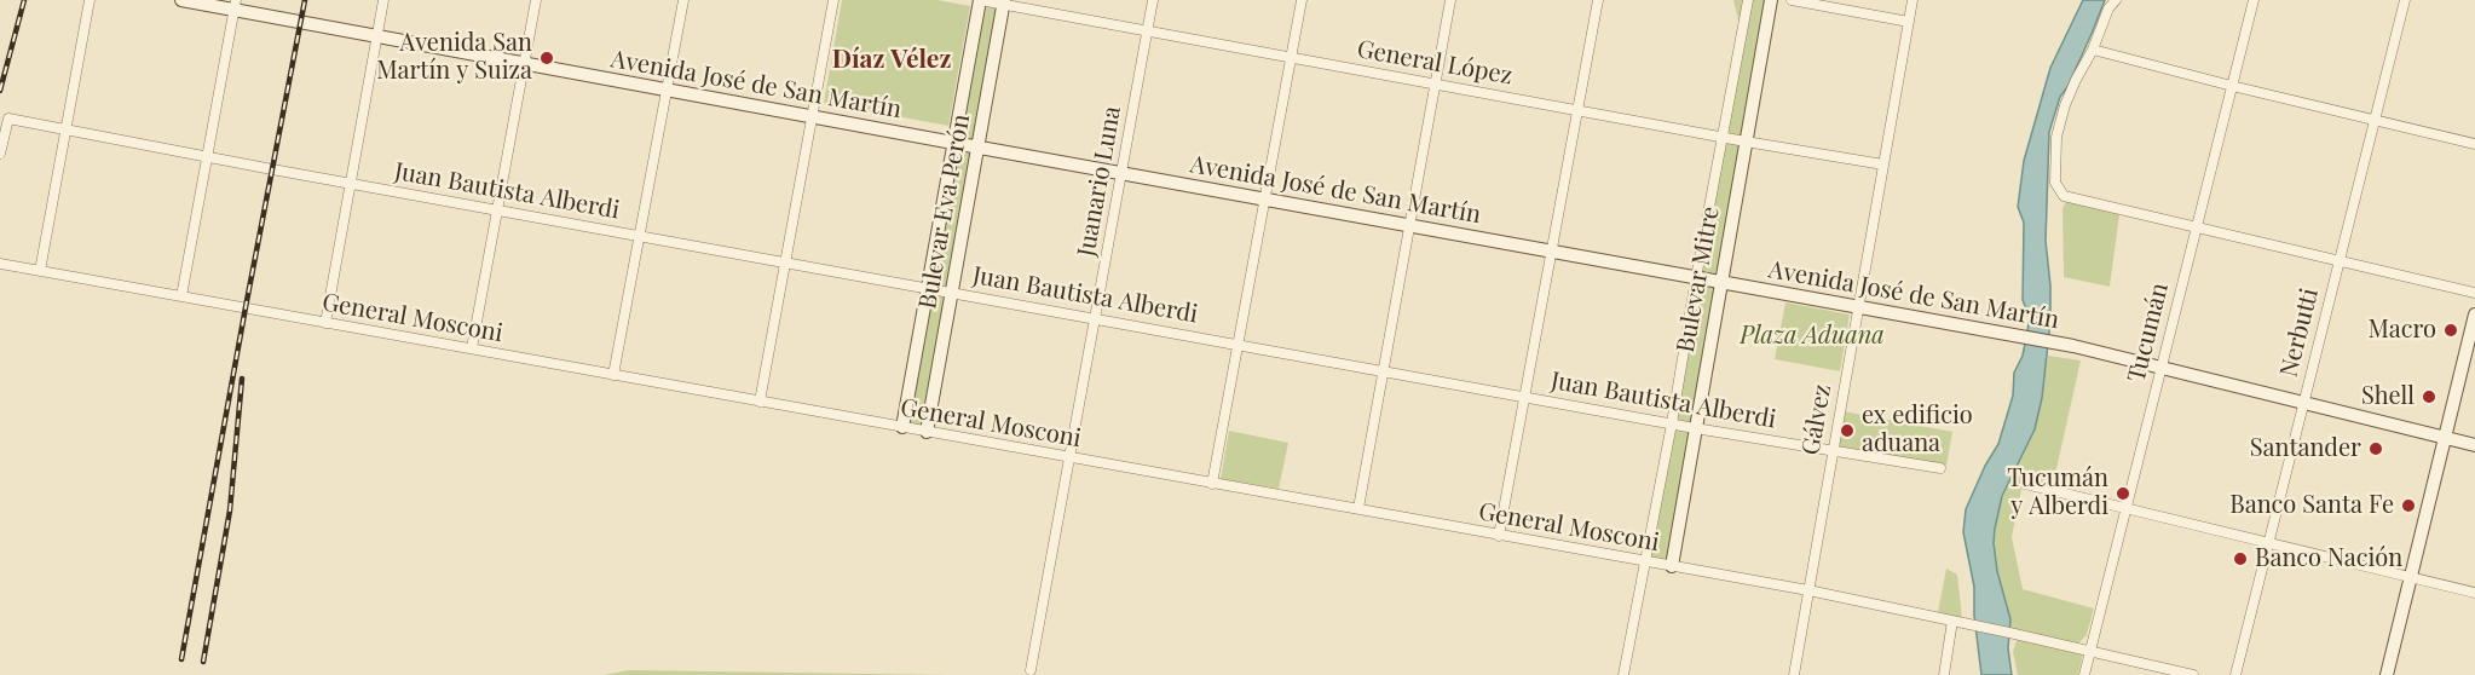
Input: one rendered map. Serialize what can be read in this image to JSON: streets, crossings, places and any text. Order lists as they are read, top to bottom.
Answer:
{
  "streets": {
    "main road": ["Avenida José de San Martín", "Bulevar Eva Perón", "Bulevar Mitre"],
    "street": [
      "General López",
      "Juanario Luna",
      "Juan Bautista Alberdi",
      "General Mosconi",
      "Tucumán",
      "Nerbutti",
      "Gálvez"
    ]
  },
  "crossings": [
    ["General López", "Juanario Luna"],
    ["General López", "Bulevar Eva Perón"],
    ["General López", "Bulevar Mitre"],
    ["General López", "Gálvez"],
    ["Avenida José de San Martín", "Juanario Luna"],
    ["Avenida José de San Martín", "Bulevar Eva Perón"],
    ["Avenida José de San Martín", "Bulevar Mitre"],
    ["Avenida José de San Martín", "Tucumán"],
    ["Avenida José de San Martín", "Nerbutti"],
    ["Avenida José de San Martín", "Gálvez"],
    ["Juanario Luna", "Juan Bautista Alberdi"],
    ["Juanario Luna", "General Mosconi"],
    ["Juan Bautista Alberdi", "Bulevar Eva Perón"],
    ["Juan Bautista Alberdi", "Bulevar Mitre"],
    ["Juan Bautista Alberdi", "Gálvez"],
    ["Bulevar Eva Perón", "General Mosconi"],
    ["Bulevar Mitre", "General Mosconi"],
    ["General Mosconi", "Tucumán"],
    ["General Mosconi", "Gálvez"]
  ],
  "districts": ["Díaz Vélez"],
  "parks": ["Plaza Aduana"],
  "places": [
    "Avenida San Martín y Suiza",
    "Macro",
    "Shell",
    "ex edificio aduana",
    "Santander",
    "Tucumán y Alberdi",
    "Banco Santa Fe",
    "Banco Nación"
  ]
}
